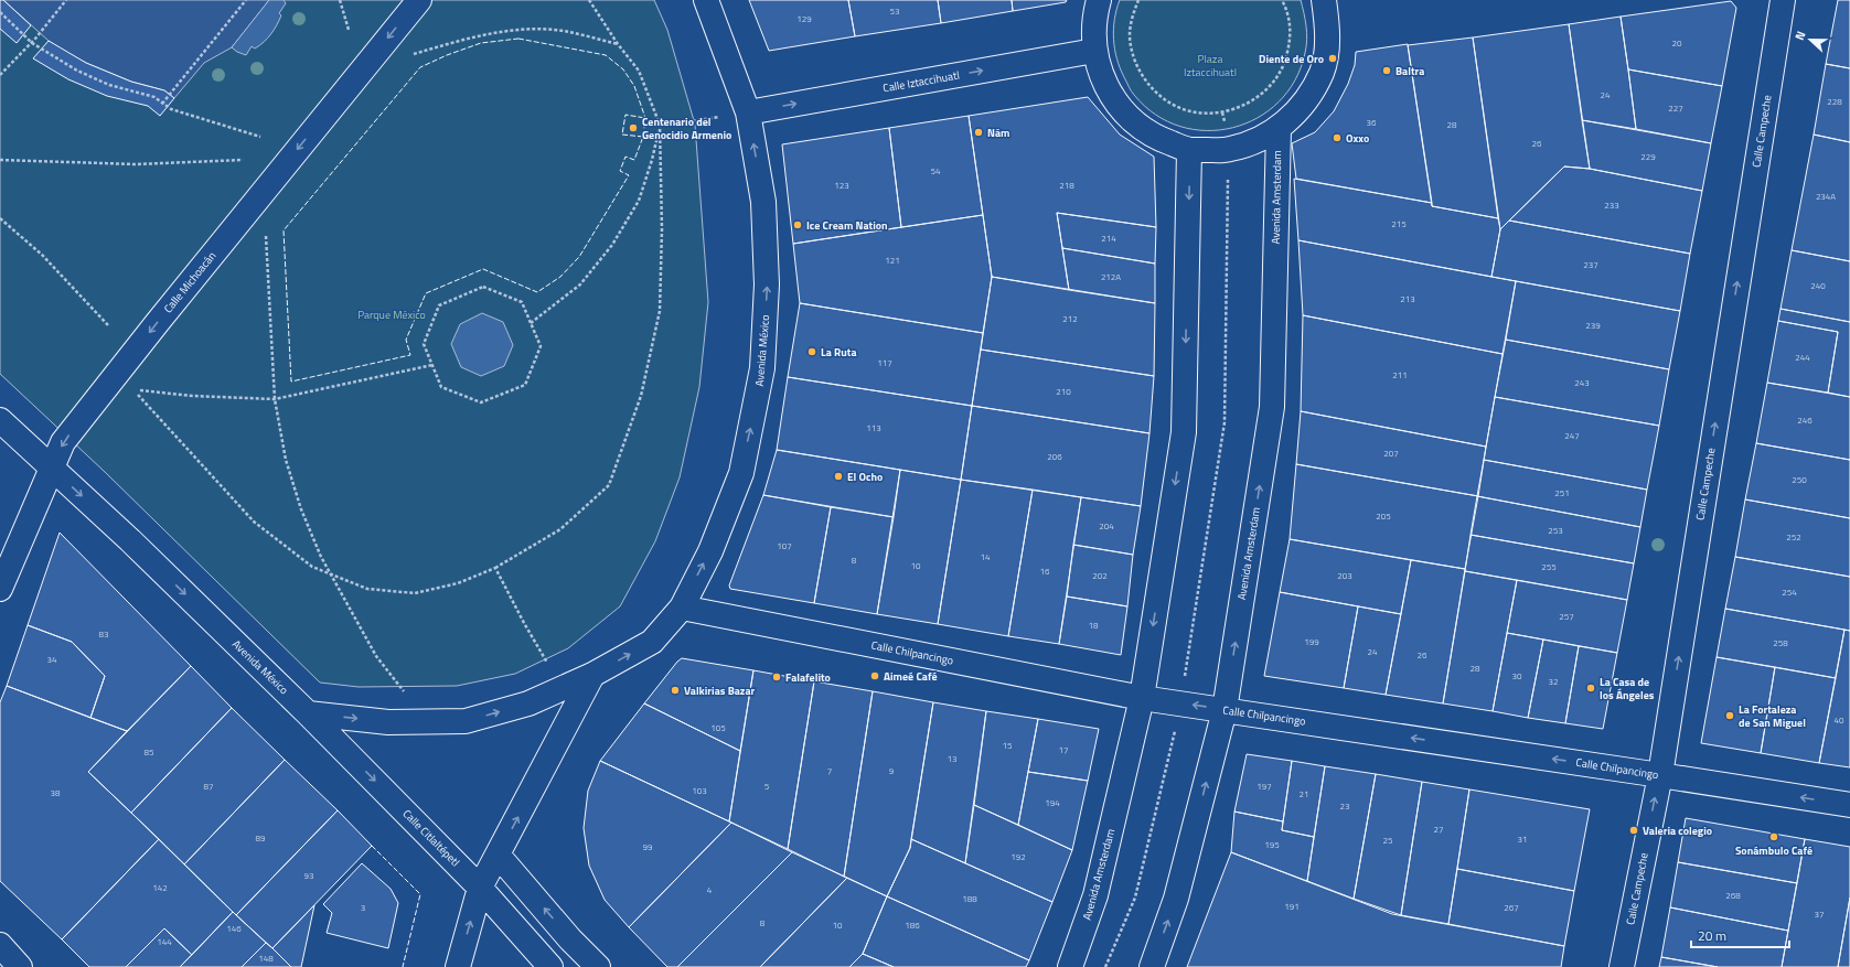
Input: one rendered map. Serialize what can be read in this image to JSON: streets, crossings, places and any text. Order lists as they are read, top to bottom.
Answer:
{
  "streets": {
    "street": [
      "Calle Iztaccihuatl",
      "Calle Campeche",
      "Avenida Amsterdam",
      "Calle Michoacán",
      "Avenida México",
      "Calle Chilpancingo",
      "Calle Citlaltépetl"
    ]
  },
  "crossings": [
    ["Calle Iztaccihuatl", "Avenida México"],
    ["Calle Campeche", "Calle Chilpancingo"],
    ["Avenida Amsterdam", "Calle Chilpancingo"],
    ["Calle Michoacán", "Avenida México"],
    ["Avenida México", "Calle Chilpancingo"],
    ["Avenida México", "Calle Citlaltépetl"]
  ],
  "one_way": [
    "Calle Iztaccihuatl",
    "Calle Campeche",
    "Calle Michoacán",
    "Calle Chilpancingo",
    "Calle Citlaltépetl"
  ],
  "parks": ["Plaza Iztaccihuatl", "Parque México"],
  "places": [
    "Diente de Oro",
    "Baltra",
    "Centenario del Genocidio Armenio",
    "Nâm",
    "Oxxo",
    "Ice Cream Nation",
    "La Ruta",
    "El Ocho",
    "Aimeé Café",
    "Falafelito",
    "La Casa de los Ángeles",
    "Valkirias Bazar",
    "La Fortaleza de San Miguel",
    "Valeria colegio",
    "Sonámbulo Café"
  ],
  "house_numbers": [
    "53",
    "129",
    "20",
    "24",
    "228",
    "227",
    "36",
    "28",
    "26",
    "229",
    "54",
    "123",
    "218",
    "234A",
    "233",
    "215",
    "214",
    "121",
    "237",
    "212A",
    "240",
    "213",
    "212",
    "239",
    "244",
    "117",
    "211",
    "243",
    "210",
    "246",
    "113",
    "247",
    "207",
    "206",
    "250",
    "251",
    "205",
    "204",
    "253",
    "252",
    "107",
    "14",
    "8",
    "10",
    "255",
    "16",
    "202",
    "203",
    "254",
    "257",
    "18",
    "83",
    "199",
    "258",
    "24",
    "26",
    "34",
    "28",
    "30",
    "32",
    "40",
    "105",
    "15",
    "17",
    "85",
    "13",
    "7",
    "9",
    "87",
    "5",
    "197",
    "103",
    "38",
    "21",
    "194",
    "23",
    "27",
    "89",
    "31",
    "25",
    "195",
    "99",
    "192",
    "93",
    "142",
    "4",
    "268",
    "188",
    "191",
    "3",
    "267",
    "37",
    "8",
    "10",
    "186",
    "146",
    "144",
    "148"
  ],
  "scale_bar": "20 m",
  "north": "left"
}
